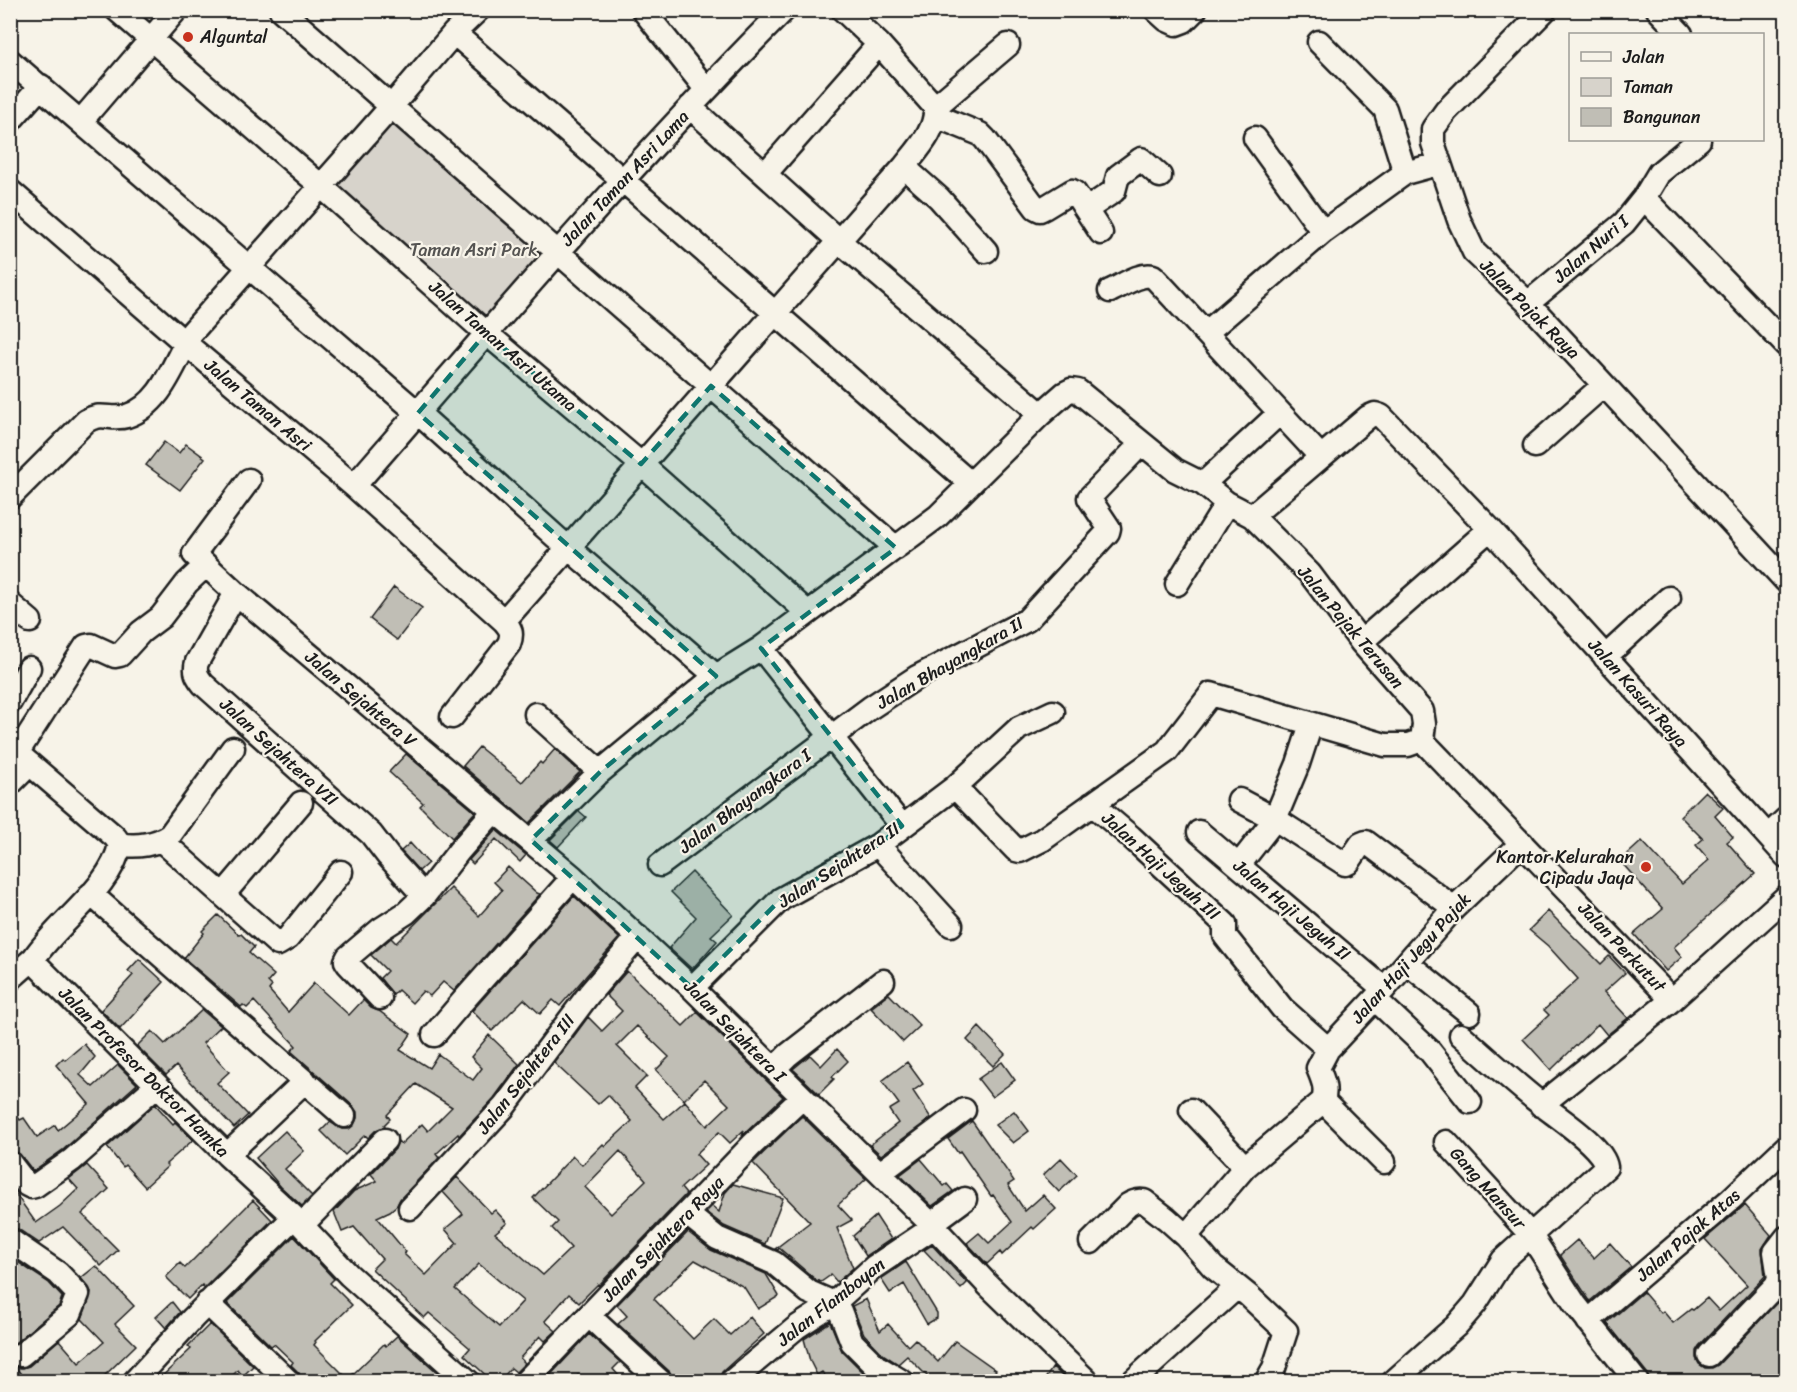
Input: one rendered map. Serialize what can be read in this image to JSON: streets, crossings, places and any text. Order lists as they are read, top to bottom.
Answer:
{
  "streets": {
    "street": [
      "Jalan Taman Asri Lama",
      "Jalan Nuri I",
      "Jalan Pajak Raya",
      "Jalan Taman Asri Utama",
      "Jalan Taman Asri",
      "Jalan Pajak Terusan",
      "Jalan Bhayangkara II",
      "Jalan Kasuri Raya",
      "Jalan Sejahtera V",
      "Jalan Sejahtera VII",
      "Jalan Bhayangkara I",
      "Jalan Sejahtera II",
      "Jalan Haji Jeguh III",
      "Jalan Haji Jeguh II",
      "Jalan Perkutut",
      "Jalan Haji Jegu Pajak",
      "Jalan Sejahtera I",
      "Jalan Profesor Doktor Hamka",
      "Jalan Sejahtera III",
      "Gang Mansur",
      "Jalan Pajak Atas",
      "Jalan Sejahtera Raya",
      "Jalan Flamboyan"
    ]
  },
  "crossings": [
    ["Jalan Taman Asri Lama", "Jalan Taman Asri Utama"],
    ["Jalan Taman Asri Lama", "Jalan Taman Asri"],
    ["Jalan Nuri I", "Jalan Pajak Raya"],
    ["Jalan Taman Asri Utama", "Jalan Pajak Terusan"],
    ["Jalan Pajak Terusan", "Jalan Bhayangkara II"],
    ["Jalan Pajak Terusan", "Jalan Sejahtera V"],
    ["Jalan Pajak Terusan", "Jalan Sejahtera I"],
    ["Jalan Bhayangkara II", "Jalan Bhayangkara I"],
    ["Jalan Sejahtera V", "Jalan Sejahtera VII"],
    ["Jalan Sejahtera V", "Jalan Sejahtera I"],
    ["Jalan Sejahtera II", "Jalan Sejahtera I"],
    ["Jalan Haji Jeguh III", "Jalan Haji Jegu Pajak"],
    ["Jalan Haji Jeguh II", "Jalan Haji Jegu Pajak"],
    ["Jalan Perkutut", "Jalan Haji Jegu Pajak"],
    ["Jalan Sejahtera I", "Jalan Sejahtera III"],
    ["Jalan Sejahtera I", "Jalan Sejahtera Raya"],
    ["Jalan Sejahtera I", "Jalan Flamboyan"],
    ["Gang Mansur", "Jalan Pajak Atas"]
  ],
  "parks": ["Taman Asri Park"],
  "places": ["Alguntal", "Kantor Kelurahan Cipadu Jaya"],
  "legend": ["Jalan", "Taman", "Bangunan"]
}
